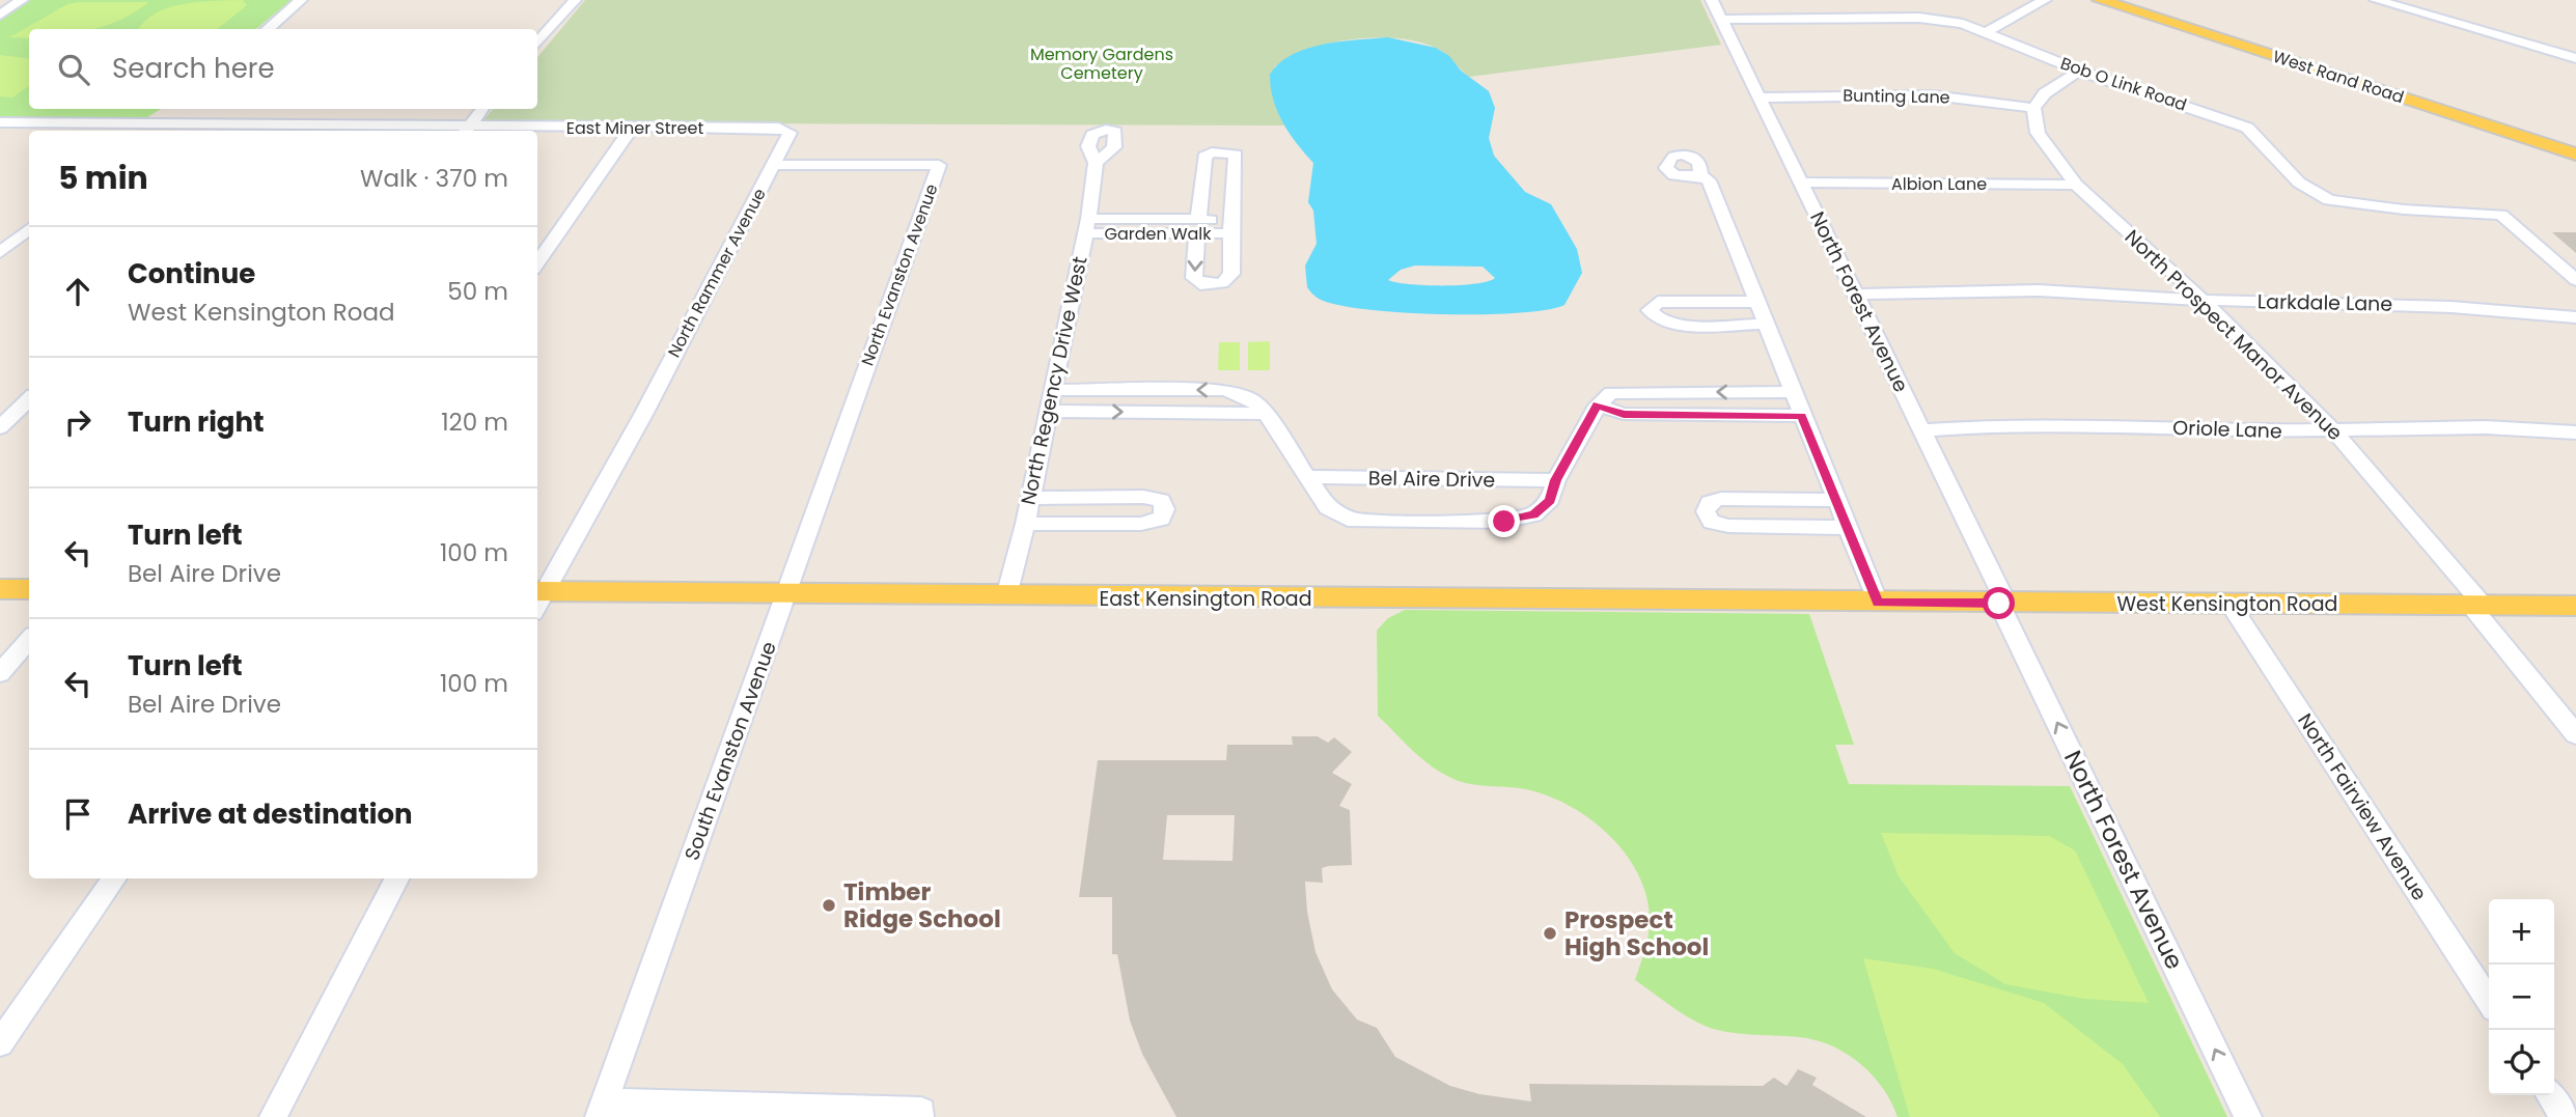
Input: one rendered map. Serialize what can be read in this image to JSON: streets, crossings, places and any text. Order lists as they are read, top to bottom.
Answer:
{
  "streets": {
    "main road": ["West Rand Road", "East Kensington Road", "West Kensington Road"],
    "street": [
      "Bob O Link Road",
      "Bunting Lane",
      "East Miner Street",
      "Albion Lane",
      "Garden Walk",
      "North Rammer Avenue",
      "North Evanston Avenue",
      "North Forest Avenue",
      "Larkdale Lane",
      "North Prospect Manor Avenue",
      "North Regency Drive West",
      "Oriole Lane",
      "Bel Aire Drive",
      "South Evanston Avenue",
      "North Fairview Avenue"
    ]
  },
  "crossings": [
    ["Bob O Link Road", "North Forest Avenue"],
    ["Bunting Lane", "North Forest Avenue"],
    ["Bunting Lane", "North Prospect Manor Avenue"],
    ["East Miner Street", "North Rammer Avenue"],
    ["Albion Lane", "North Forest Avenue"],
    ["Albion Lane", "North Prospect Manor Avenue"],
    ["Garden Walk", "North Regency Drive West"],
    ["North Rammer Avenue", "North Evanston Avenue"],
    ["North Rammer Avenue", "East Kensington Road"],
    ["North Evanston Avenue", "South Evanston Avenue"],
    ["North Forest Avenue", "Larkdale Lane"],
    ["North Forest Avenue", "Oriole Lane"],
    ["North Forest Avenue", "West Kensington Road"],
    ["Larkdale Lane", "North Prospect Manor Avenue"],
    ["North Prospect Manor Avenue", "Oriole Lane"],
    ["North Prospect Manor Avenue", "West Kensington Road"],
    ["North Regency Drive West", "Bel Aire Drive"],
    ["North Regency Drive West", "East Kensington Road"],
    ["East Kensington Road", "West Kensington Road"],
    ["East Kensington Road", "South Evanston Avenue"],
    ["West Kensington Road", "North Fairview Avenue"]
  ],
  "one_way": ["North Forest Avenue"],
  "parks": ["Memory Gardens Cemetery"],
  "places": ["Timber Ridge School", "Prospect High School"],
  "page": {
    "search": "Search here",
    "heading": ["5 min", "Walk · 370 m"],
    "list": [
      ["Continue", "West Kensington Road", "50 m"],
      ["Turn right", "120 m"],
      ["Turn left", "Bel Aire Drive", "100 m"],
      ["Turn left", "Bel Aire Drive", "100 m"],
      "Arrive at destination"
    ],
    "map_buttons": ["+", "−"]
  }
}
